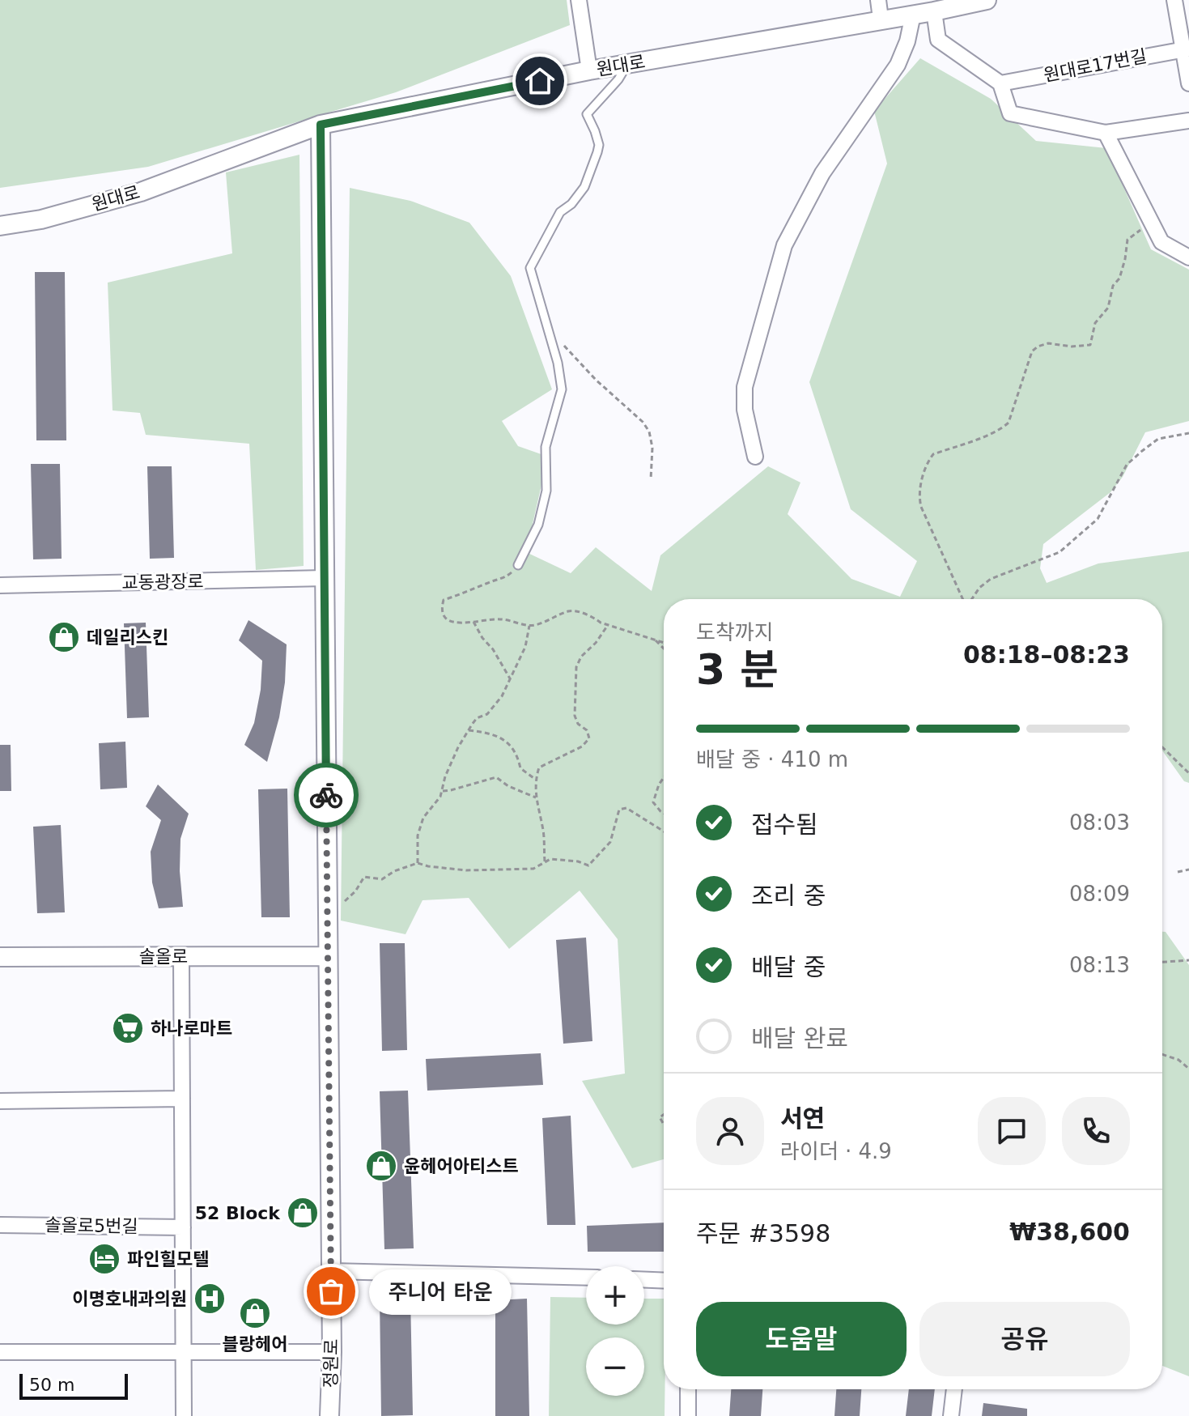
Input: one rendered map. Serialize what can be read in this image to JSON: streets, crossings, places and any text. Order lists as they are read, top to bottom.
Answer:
{
  "streets": {
    "street": [
      "원대로",
      "원대로17번길",
      "교동광장로",
      "솔올로",
      "솔올로5번길",
      "정원로"
    ]
  },
  "crossings": [
    ["원대로", "정원로"],
    ["교동광장로", "정원로"],
    ["솔올로", "정원로"]
  ],
  "places": {
    "shop": [
      "데일리스킨",
      "윤헤어아티스트",
      "52 Block",
      "블랑헤어"
    ],
    "supermarket": ["하나로마트"],
    "hotel": ["파인힐모텔"],
    "other": ["주니어 타운"],
    "hospital": ["이명호내과의원"]
  },
  "scale_bar": "50 m",
  "page": {
    "heading": ["3 분", "도착까지", "08:18–08:23"],
    "panel": [
      "서연",
      "라이더 · 4.9",
      "주문 #3598",
      "₩38,600"
    ],
    "bar": "배달 중 · 410 m",
    "list": [
      ["접수됨", "08:03"],
      ["조리 중", "08:09"],
      ["배달 중", "08:13"],
      "배달 완료"
    ],
    "map_buttons": ["+", "−"],
    "bubble": "주니어 타운",
    "buttons": ["도움말", "공유"],
    "scale": "50 m"
  }
}
